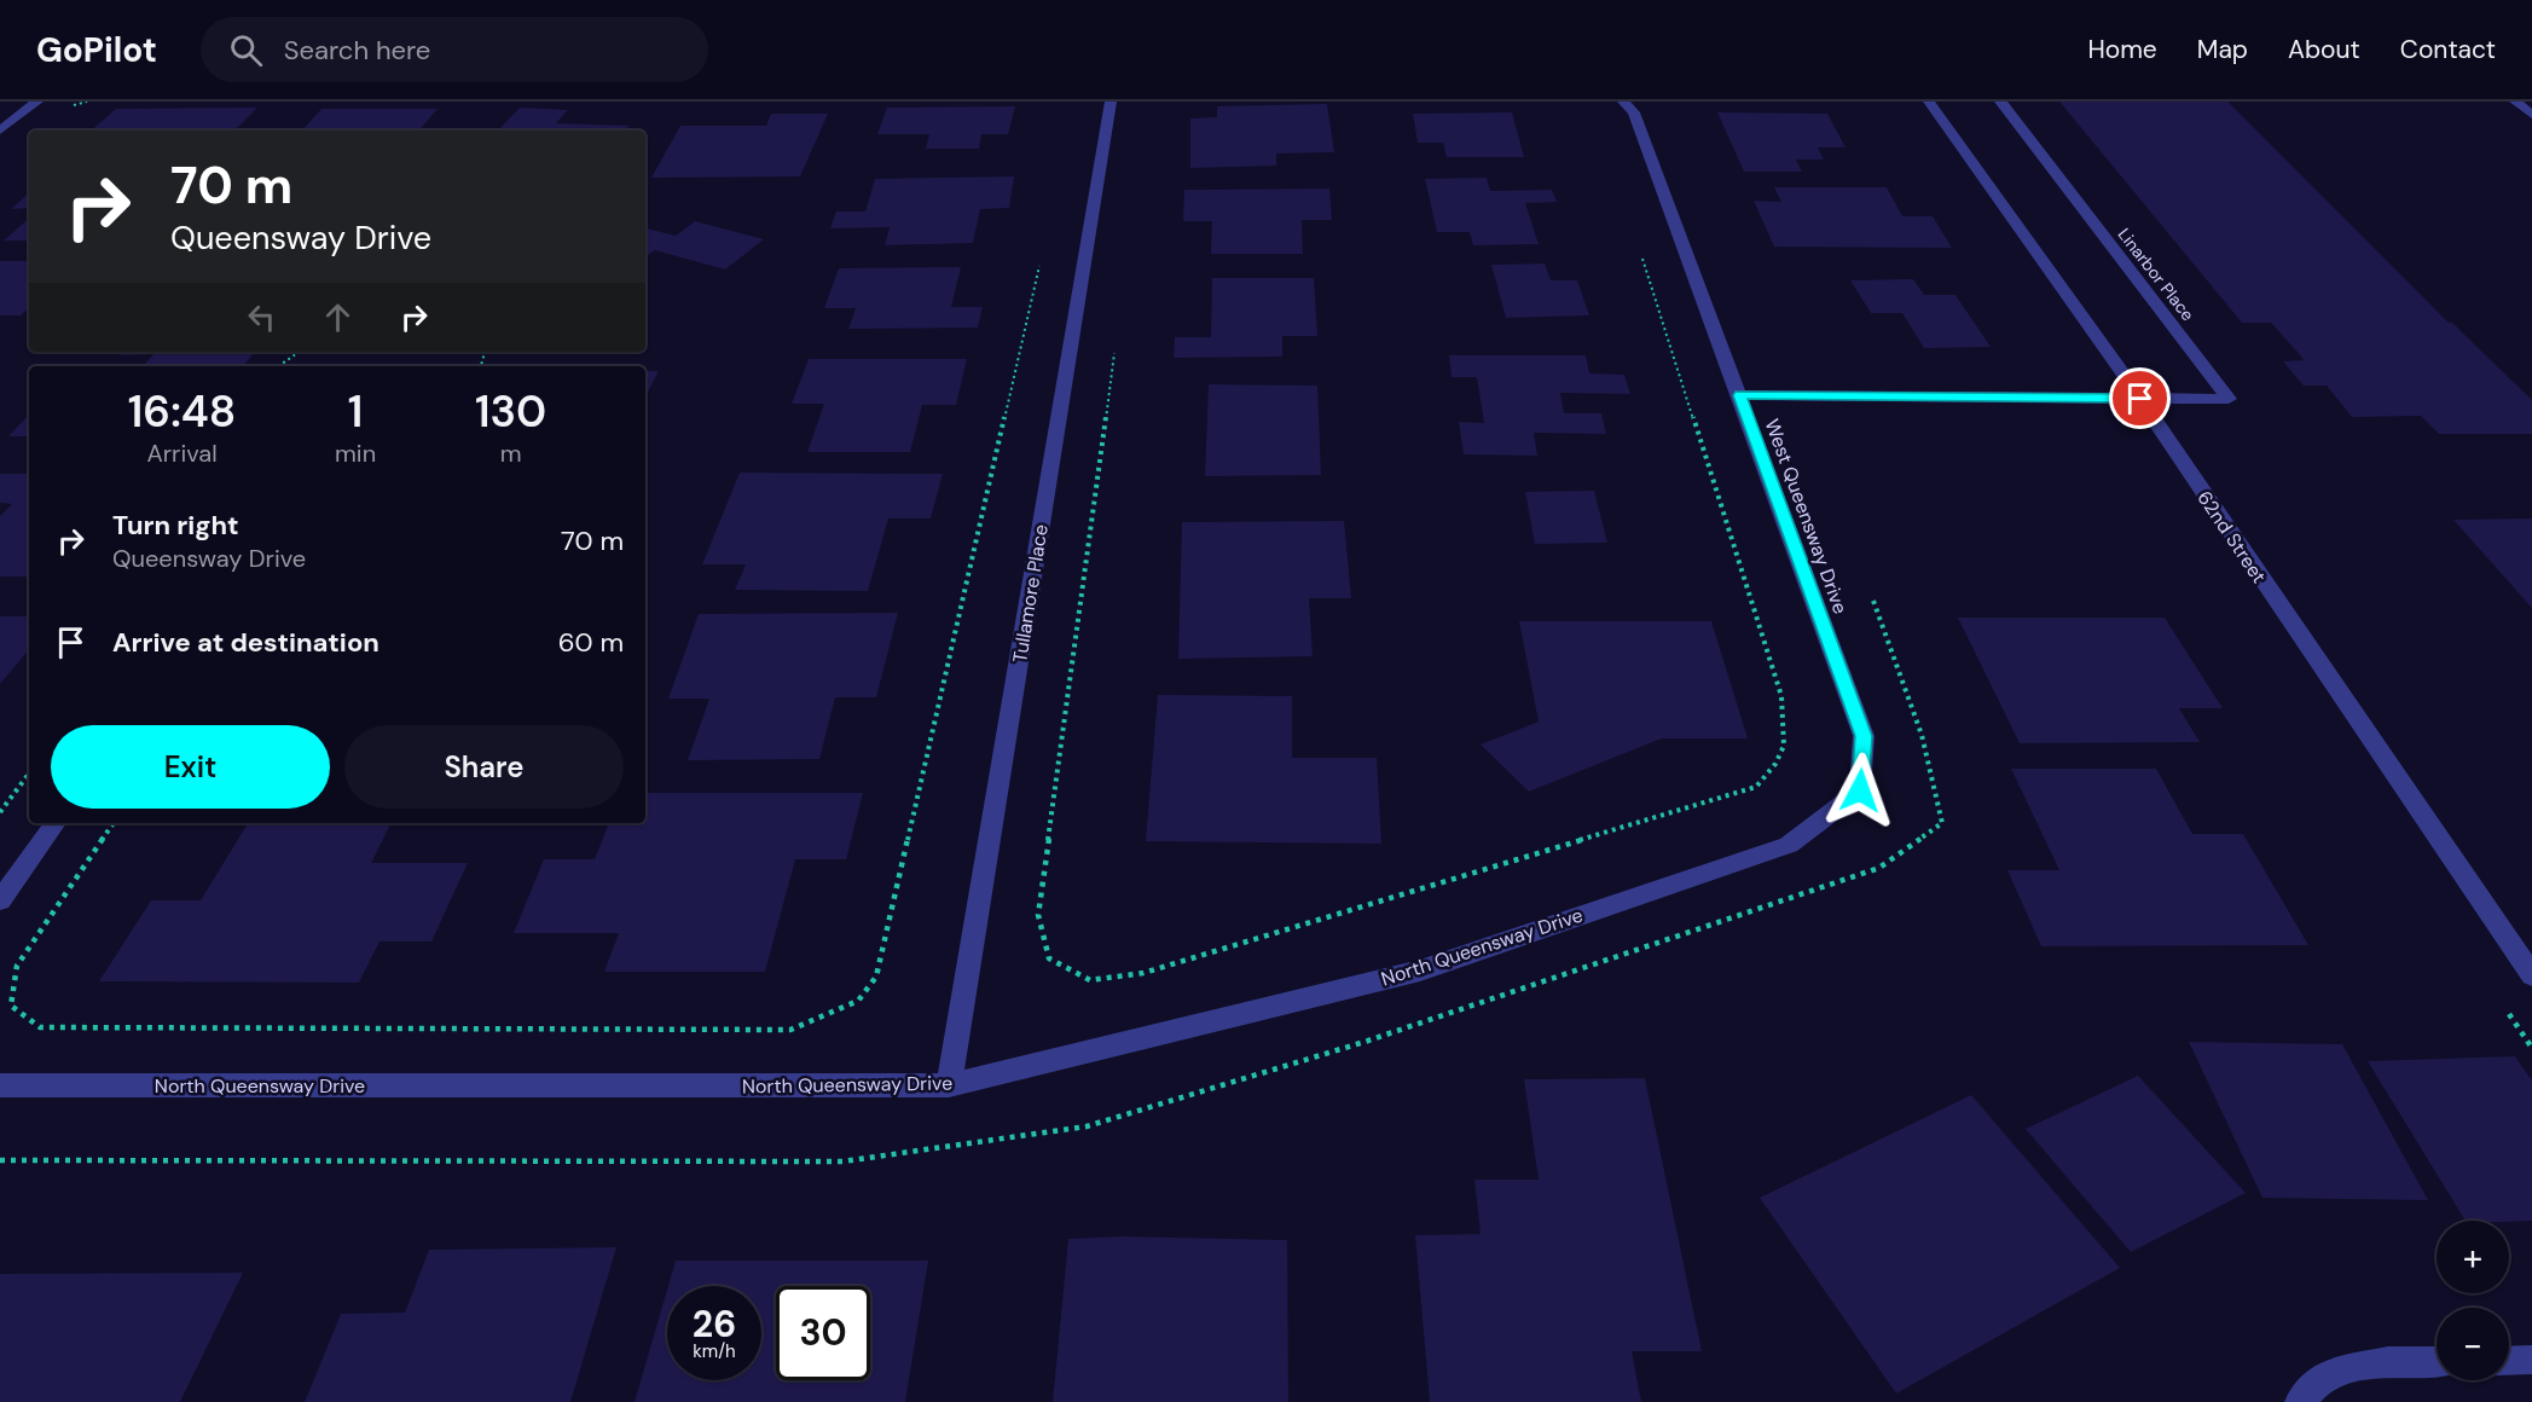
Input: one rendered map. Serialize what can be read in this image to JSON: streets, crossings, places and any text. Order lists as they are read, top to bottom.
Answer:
{
  "streets": {
    "street": [
      "Linarbor Place",
      "West Queensway Drive",
      "62nd Street",
      "Tullamore Place",
      "North Queensway Drive"
    ]
  },
  "crossings": [
    ["Linarbor Place", "62nd Street"],
    ["West Queensway Drive", "North Queensway Drive"],
    ["Tullamore Place", "North Queensway Drive"]
  ],
  "page": {
    "header": "GoPilot",
    "search": "Search here",
    "nav": [
      "Home",
      "Map",
      "About",
      "Contact"
    ],
    "turn": ["70 m", "Queensway Drive"],
    "eta": [
      "16:48",
      "Arrival",
      "1",
      "min",
      "130",
      "m"
    ],
    "list": [
      {
        "name": "Turn right",
        "note": "Queensway Drive",
        "value": "70 m"
      },
      {
        "name": "Arrive at destination",
        "value": "60 m"
      }
    ],
    "buttons": ["Exit", "Share"],
    "map_buttons": ["+", "−"],
    "speed": "26 km/h",
    "limit": "30"
  }
}
